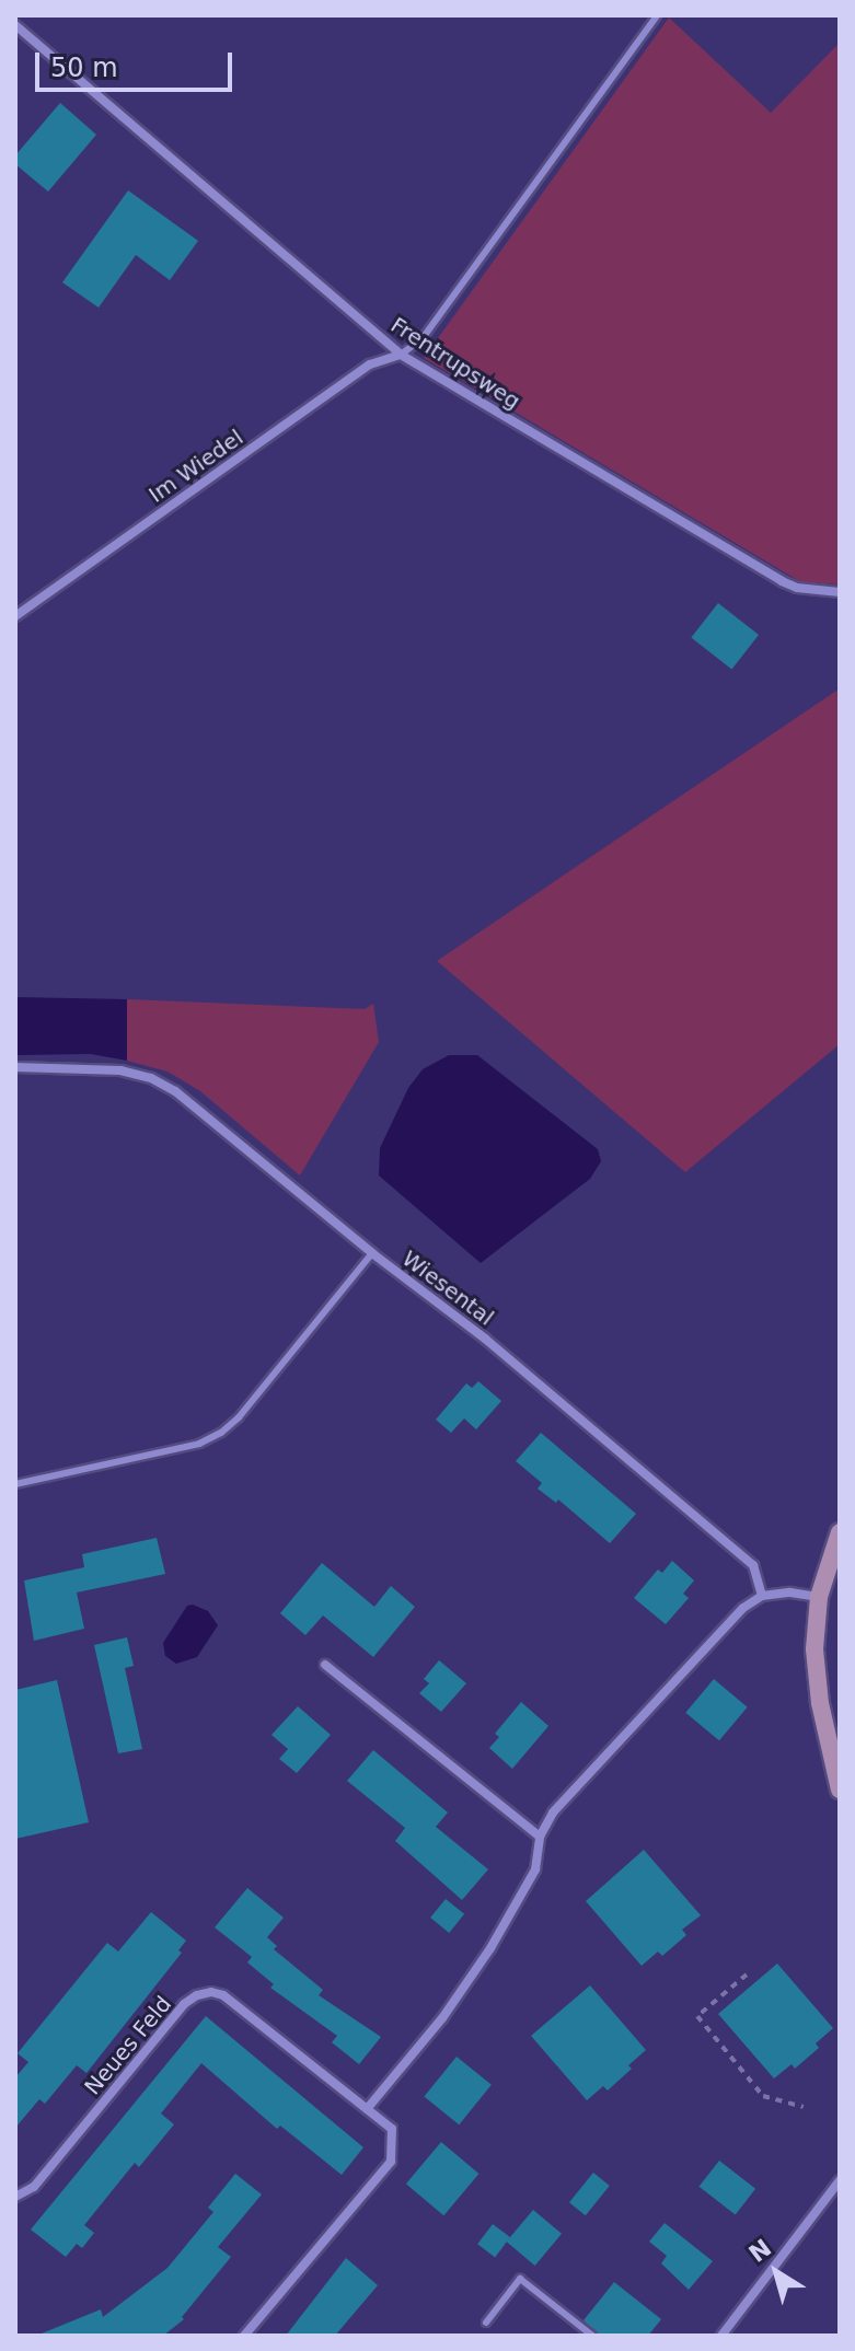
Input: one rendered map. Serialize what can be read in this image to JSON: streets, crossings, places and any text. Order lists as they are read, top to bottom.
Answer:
{
  "streets": {
    "street": [
      "Frentrupsweg",
      "Im Wiedel",
      "Wiesental",
      "Neues Feld"
    ]
  },
  "crossings": [
    ["Frentrupsweg", "Im Wiedel"]
  ],
  "scale_bar": "50 m",
  "north": "top left"
}
